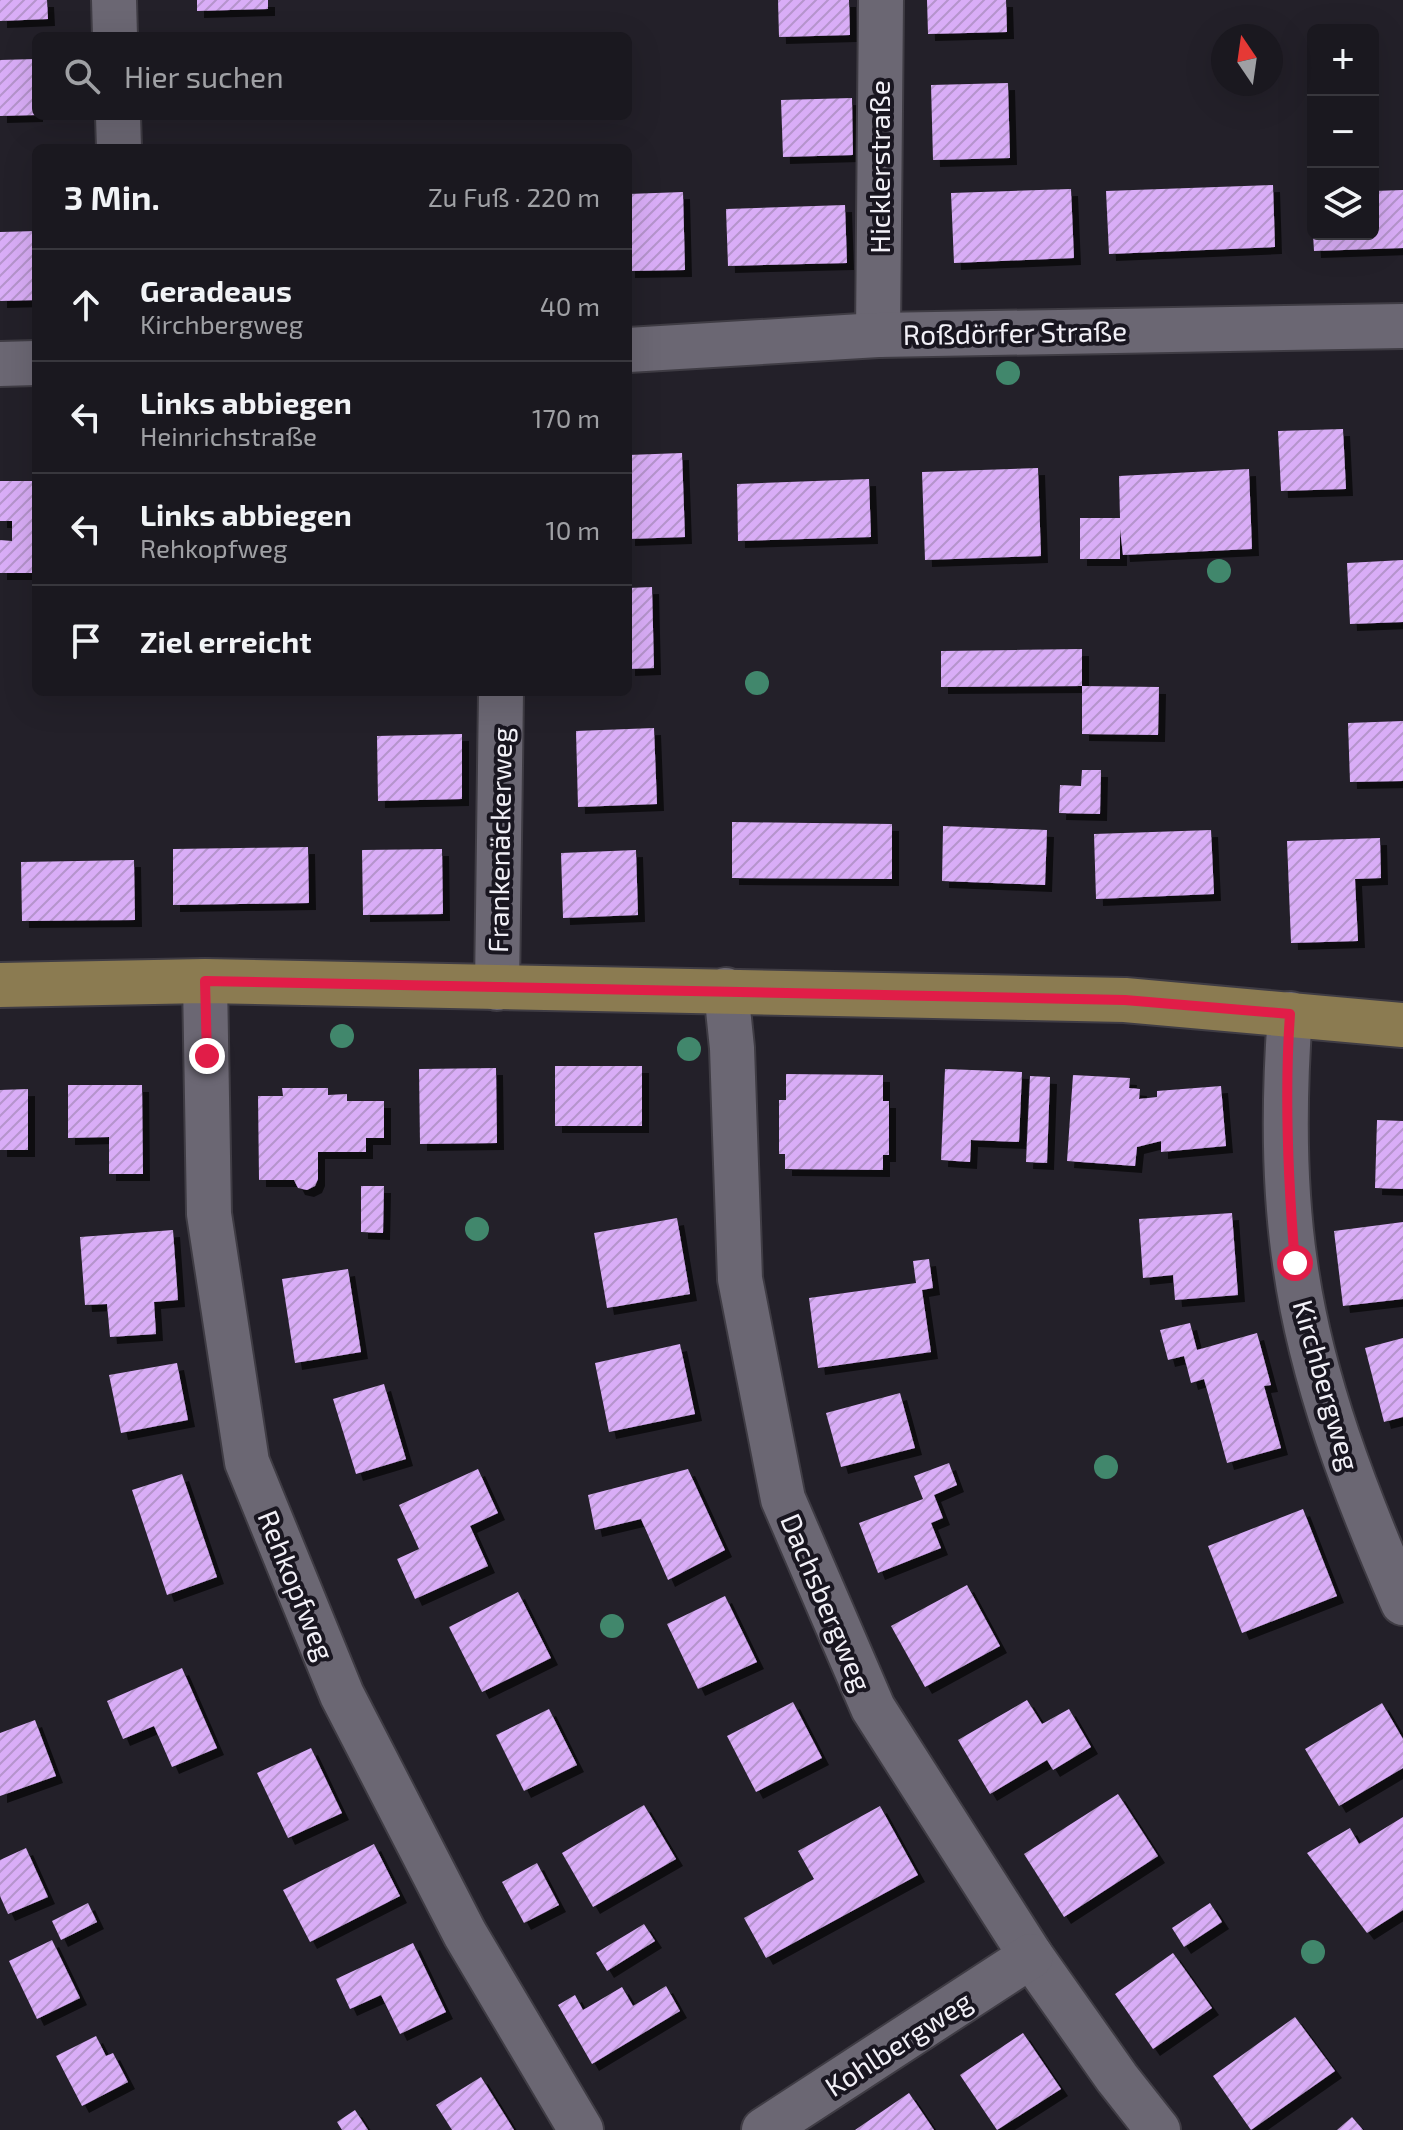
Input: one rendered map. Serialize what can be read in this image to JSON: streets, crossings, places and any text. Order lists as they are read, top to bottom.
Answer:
{
  "streets": {
    "street": [
      "Hicklerstraße",
      "Roßdörfer Straße",
      "Frankenäckerweg",
      "Kirchbergweg",
      "Rehkopfweg",
      "Dachsbergweg",
      "Kohlbergweg"
    ]
  },
  "crossings": [
    ["Hicklerstraße", "Roßdörfer Straße"],
    ["Dachsbergweg", "Kohlbergweg"]
  ],
  "north": "top",
  "page": {
    "map_buttons": ["+", "−"],
    "search": "Hier suchen",
    "heading": ["3 Min.", "Zu Fuß · 220 m"],
    "list": [
      ["Geradeaus", "Kirchbergweg", "40 m"],
      ["Links abbiegen", "Heinrichstraße", "170 m"],
      ["Links abbiegen", "Rehkopfweg", "10 m"],
      "Ziel erreicht"
    ]
  }
}
